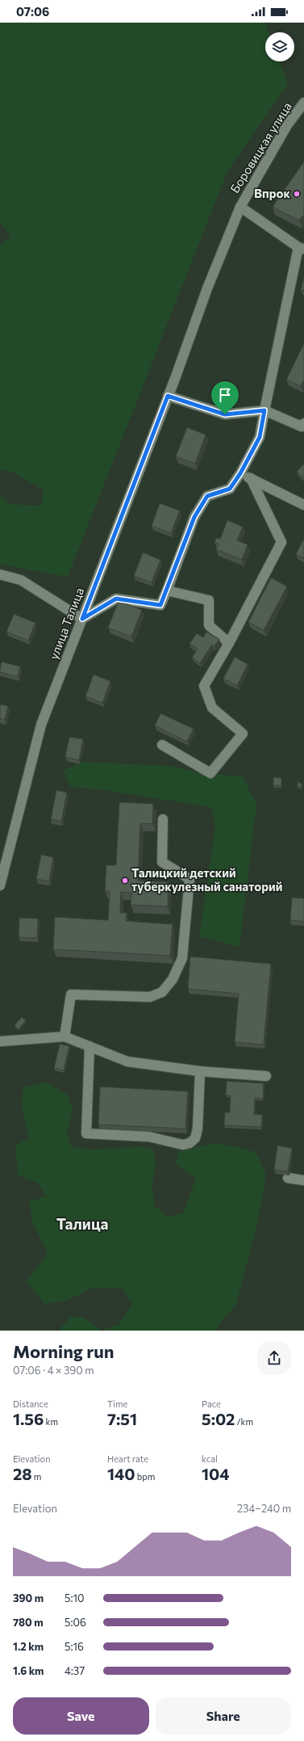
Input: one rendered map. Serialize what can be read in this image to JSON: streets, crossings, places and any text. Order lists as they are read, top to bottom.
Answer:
{
  "streets": {
    "street": ["Боровицкая улица", "улица Талица"]
  },
  "crossings": [
    ["Боровицкая улица", "улица Талица"]
  ],
  "districts": ["Талица"],
  "places": ["Впрок", "Талицкий детский туберкулезный санаторий"],
  "page": {
    "status": "07:06",
    "heading": ["Morning run", "07:06 · 4 × 390 m"],
    "stats": [
      ["Distance", "1.56 km"],
      ["Time", "7:51"],
      ["Pace", "5:02 /km"],
      ["Elevation", "28 m"],
      ["Heart rate", "140 bpm"],
      ["kcal", "104"]
    ],
    "chart": ["Elevation", "234–240 m"],
    "list": [
      {
        "name": "390 m",
        "note": "5:10"
      },
      {
        "name": "780 m",
        "note": "5:06"
      },
      {
        "name": "1.2 km",
        "note": "5:16"
      },
      {
        "name": "1.6 km",
        "note": "4:37"
      }
    ],
    "buttons": ["Save", "Share"]
  }
}
